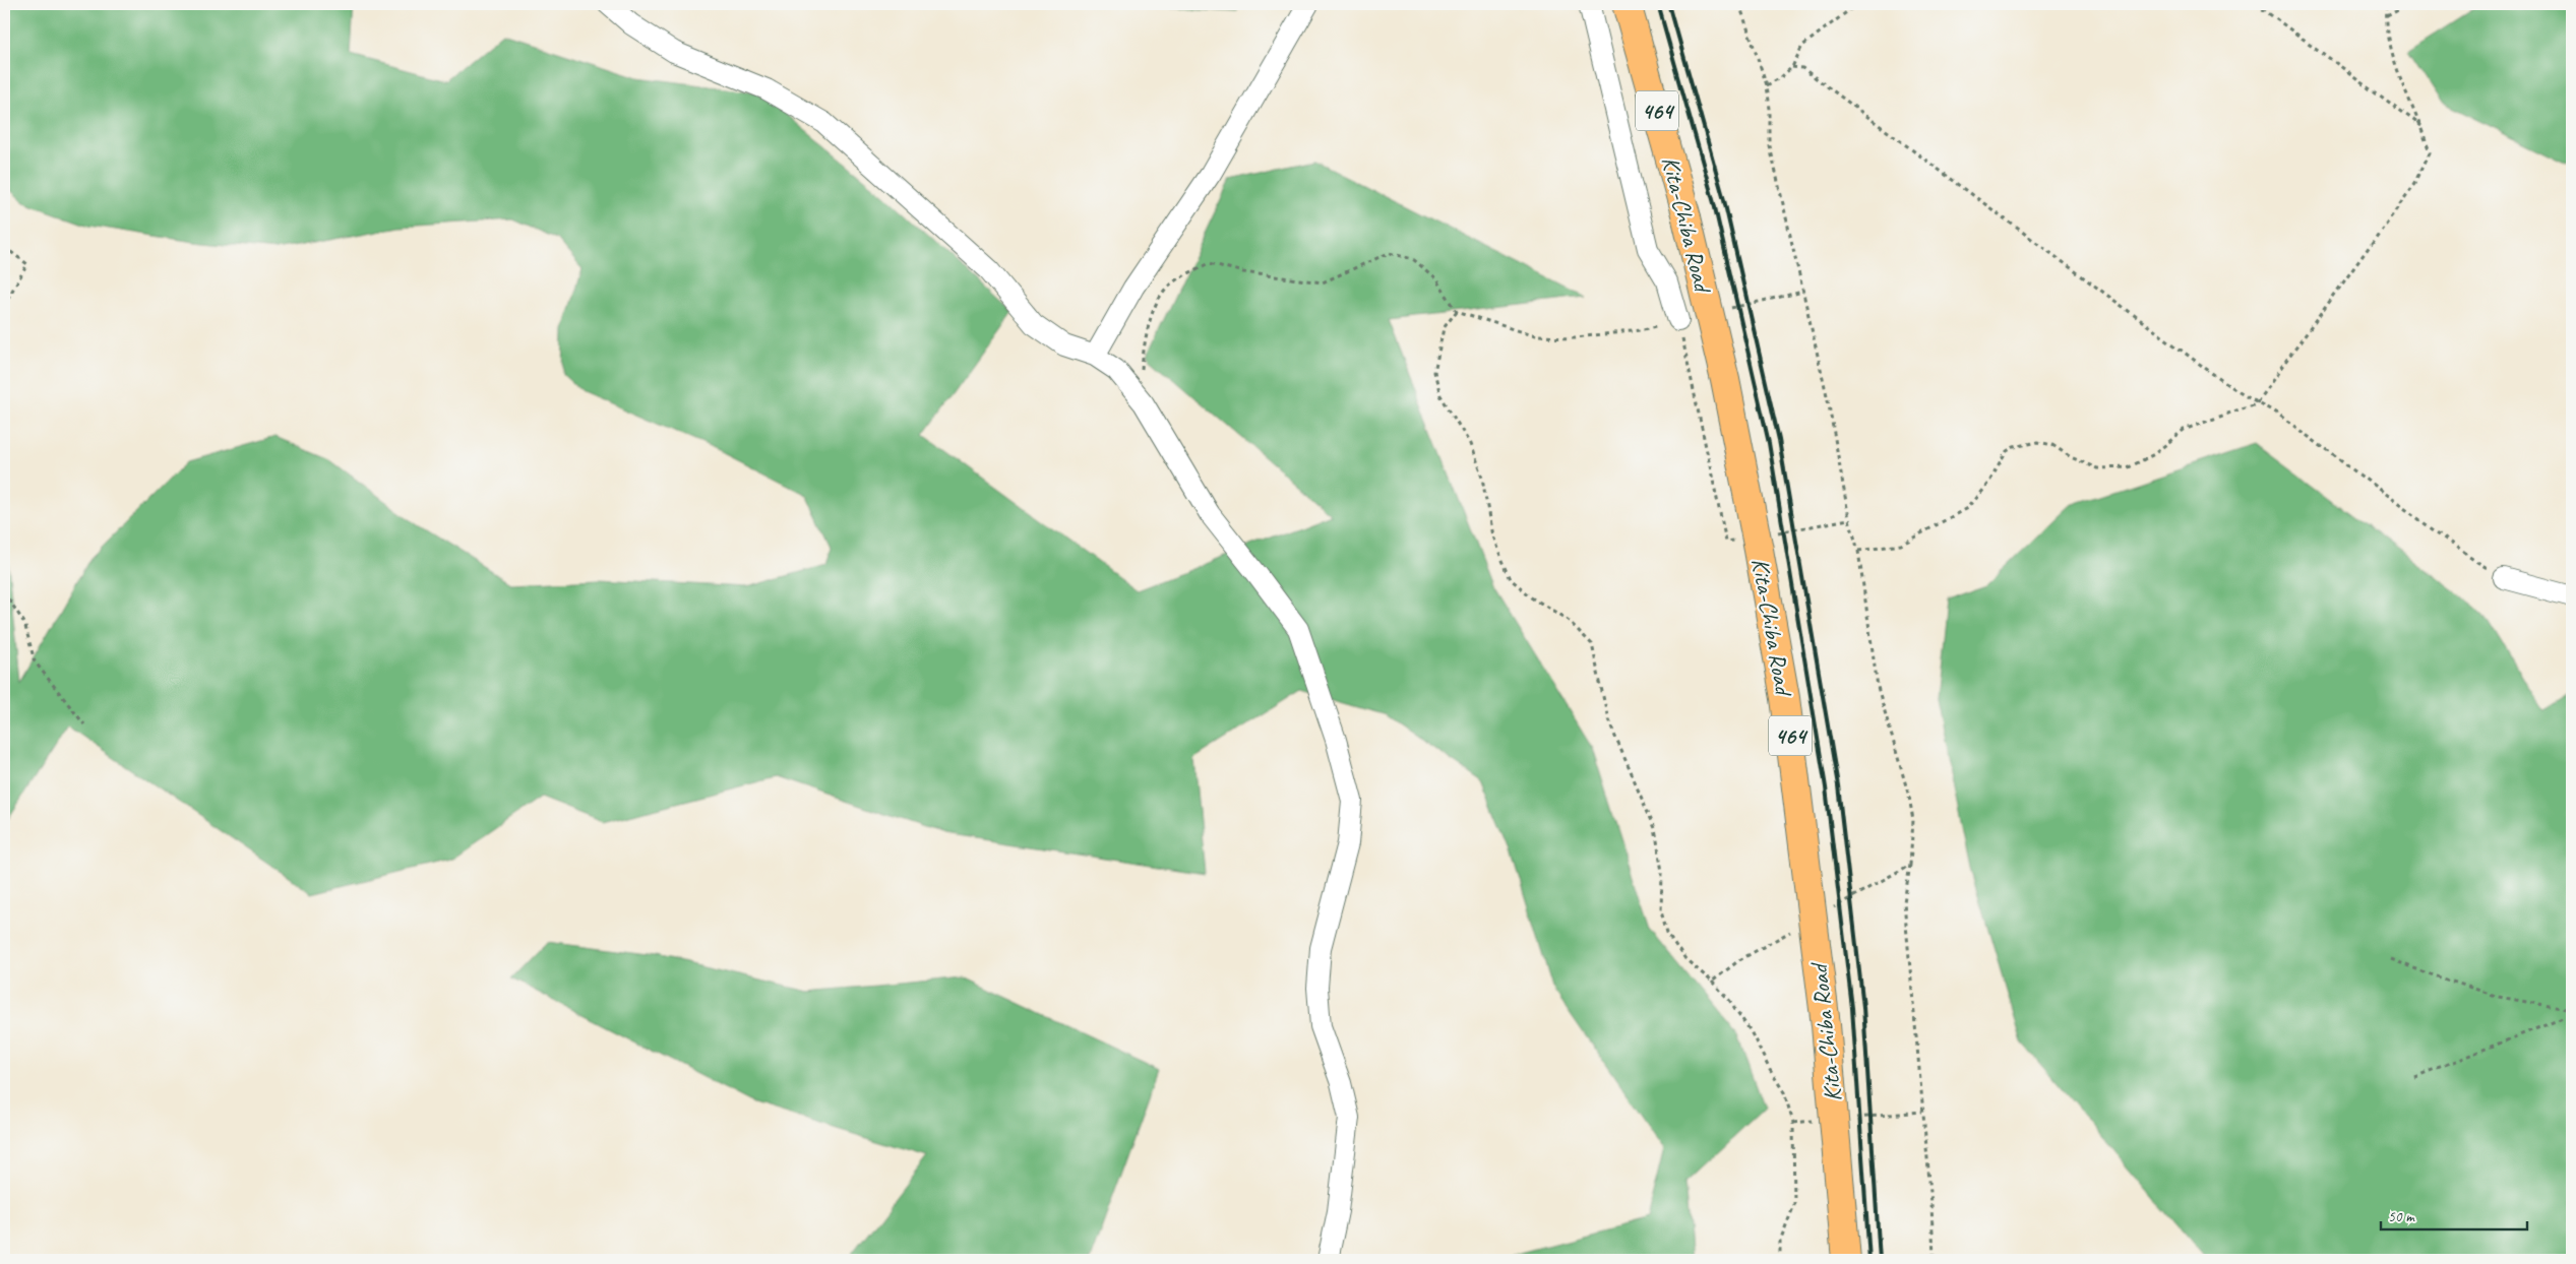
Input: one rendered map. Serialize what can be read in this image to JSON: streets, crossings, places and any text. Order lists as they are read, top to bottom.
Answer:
{
  "streets": {
    "highway": ["464", "Kita-Chiba Road"]
  },
  "scale_bar": "50 m"
}
